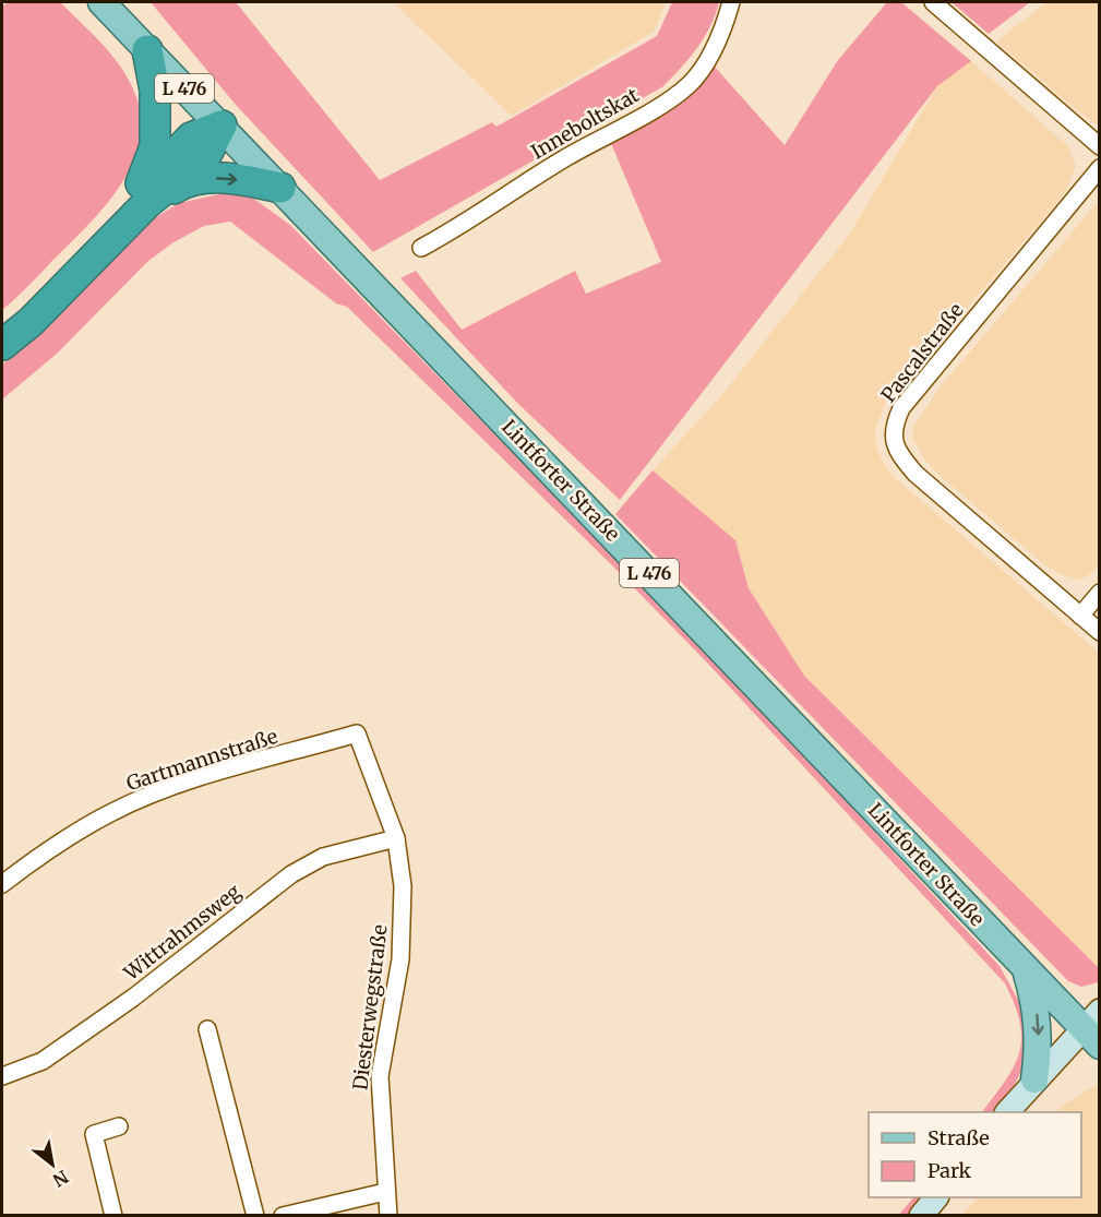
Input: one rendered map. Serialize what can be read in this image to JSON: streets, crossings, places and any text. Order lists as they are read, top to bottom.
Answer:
{
  "streets": {
    "main road": ["L 476", "Lintforter Straße"],
    "street": [
      "Inneboltskat",
      "Pascalstraße",
      "Gartmannstraße",
      "Wittrahmsweg",
      "Diesterwegstraße"
    ]
  },
  "crossings": [
    ["Gartmannstraße", "Diesterwegstraße"],
    ["Wittrahmsweg", "Diesterwegstraße"]
  ],
  "legend": ["Straße", "Park"],
  "north": "bottom right"
}
